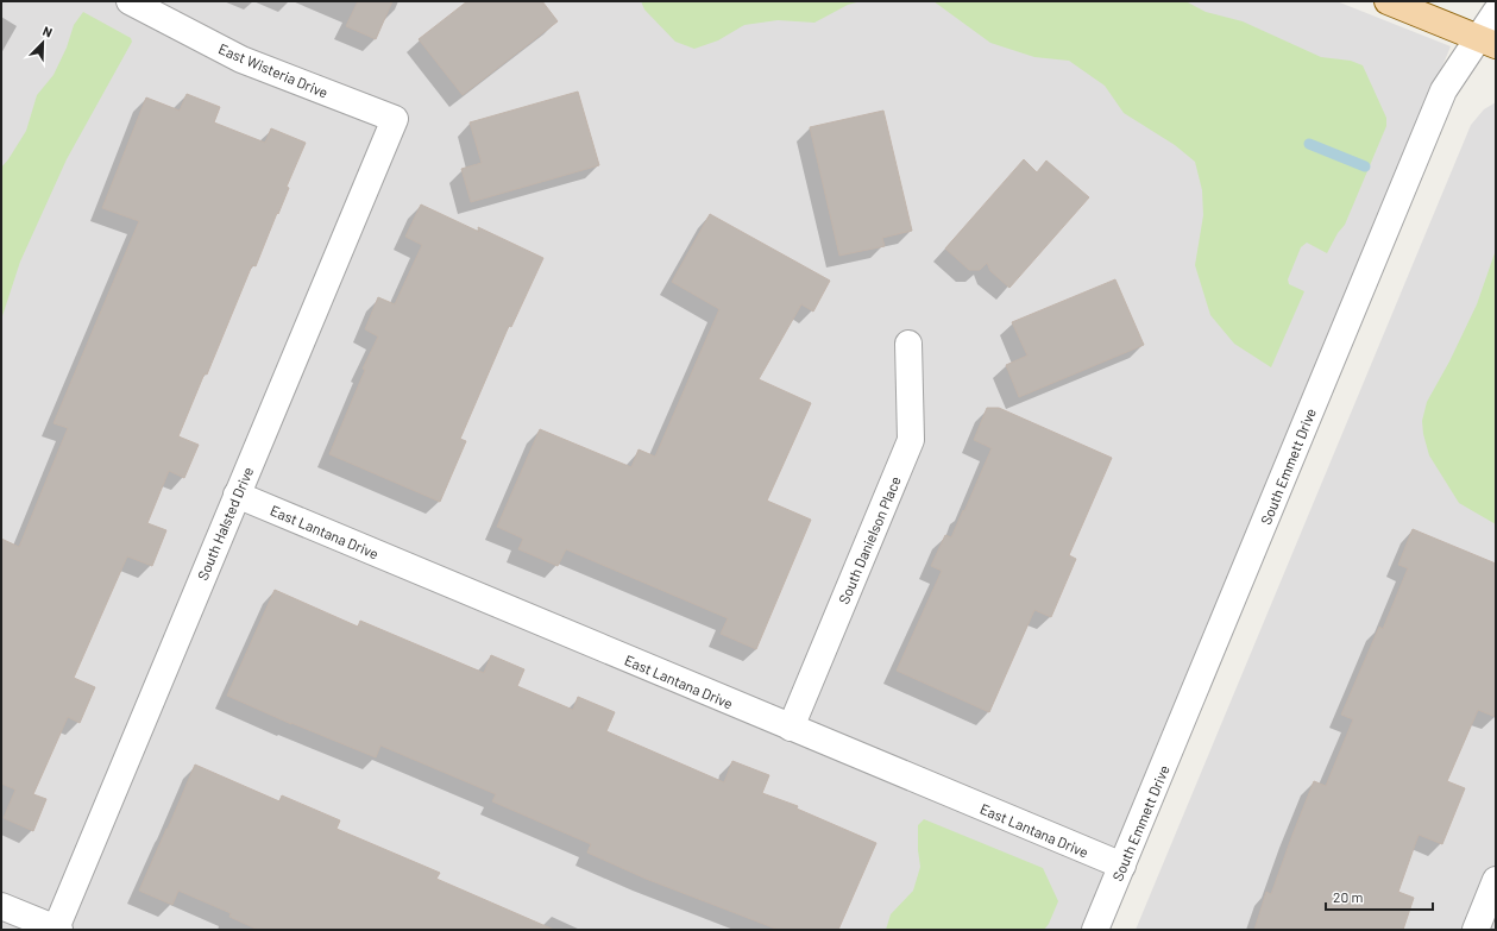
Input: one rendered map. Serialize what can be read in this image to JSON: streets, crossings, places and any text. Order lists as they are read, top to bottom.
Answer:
{
  "streets": {
    "street": [
      "East Wisteria Drive",
      "South Emmett Drive",
      "South Halsted Drive",
      "East Lantana Drive",
      "South Danielson Place"
    ]
  },
  "crossings": [
    ["East Wisteria Drive", "South Halsted Drive"],
    ["South Emmett Drive", "East Lantana Drive"],
    ["South Halsted Drive", "East Lantana Drive"],
    ["East Lantana Drive", "South Danielson Place"]
  ],
  "scale_bar": "20 m",
  "north": "top right"
}
